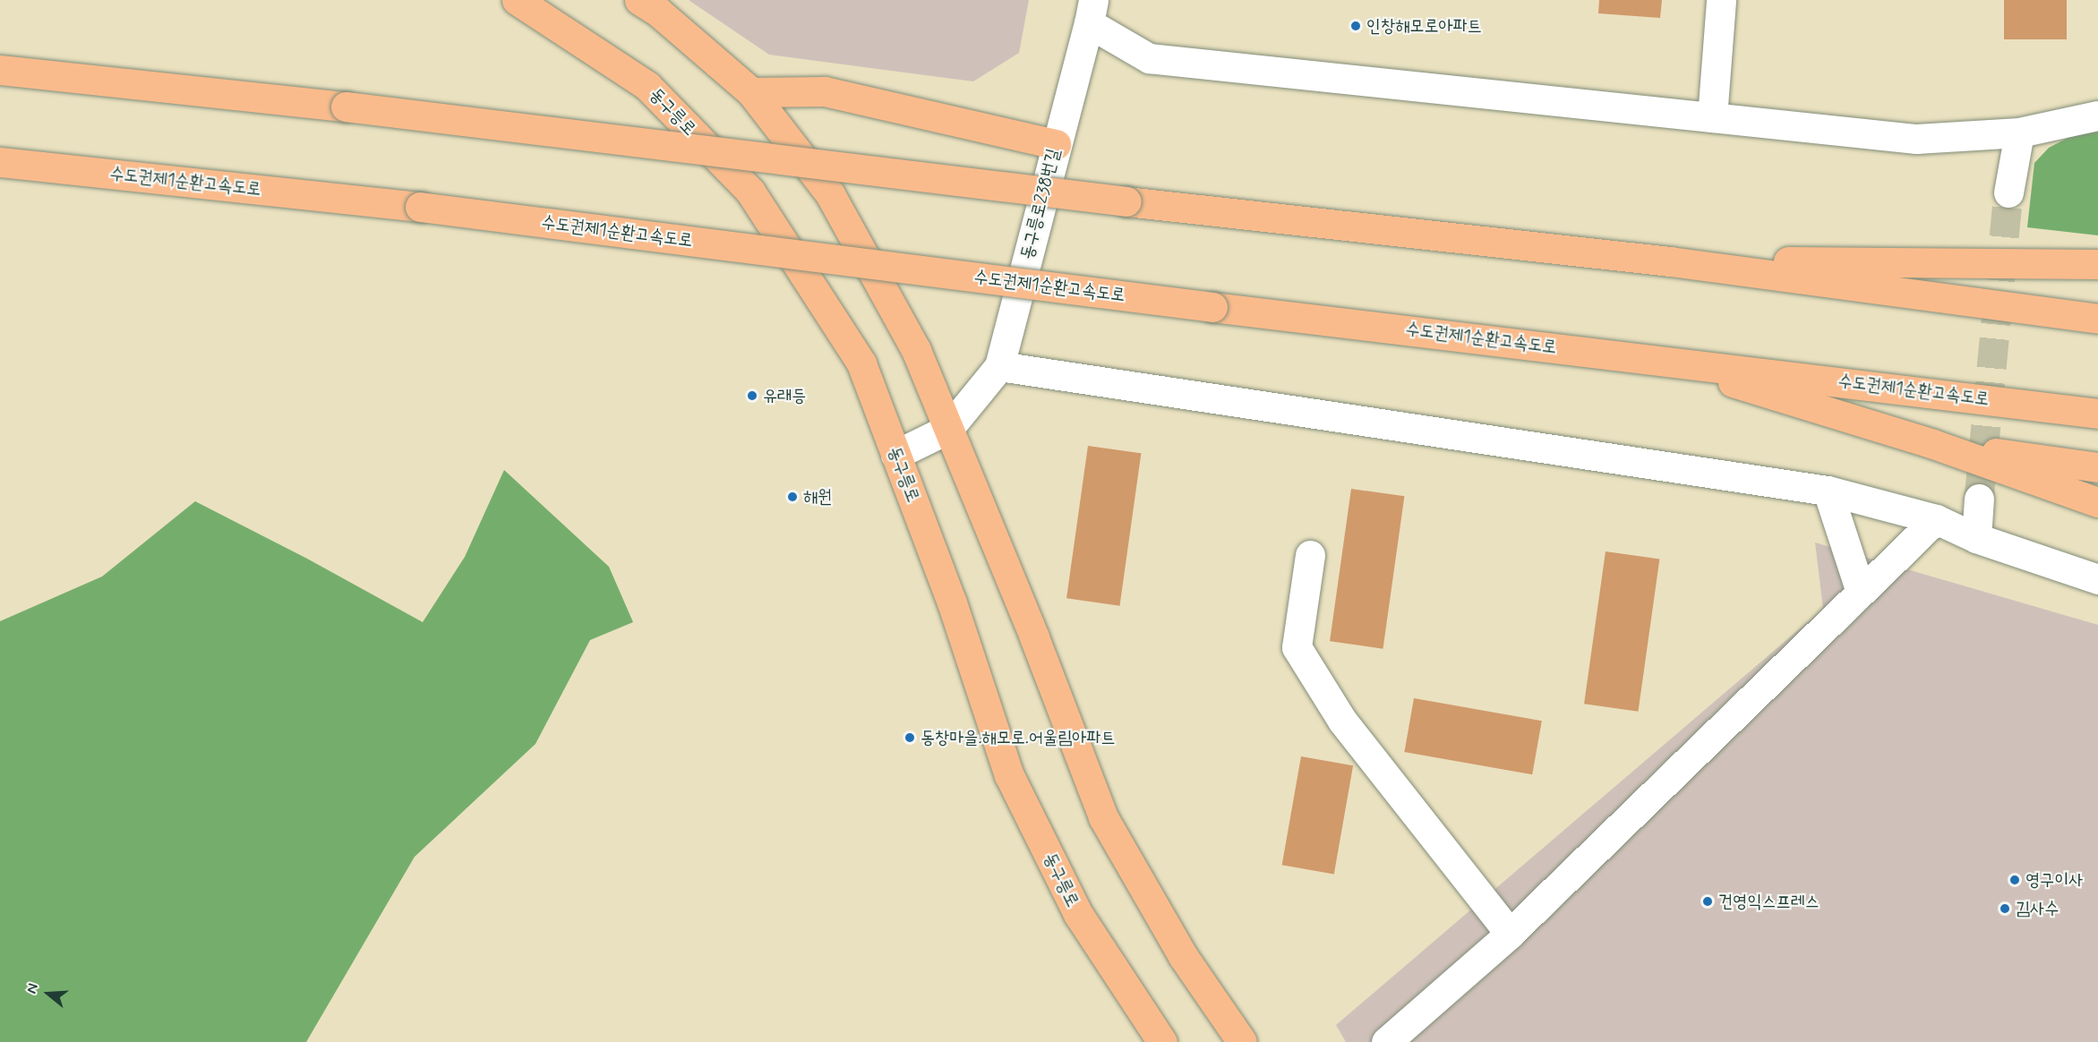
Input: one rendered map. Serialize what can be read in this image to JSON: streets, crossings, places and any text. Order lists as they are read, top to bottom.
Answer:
{
  "streets": {
    "main road": ["동구릉로", "수도권제1순환고속도로"],
    "street": ["동구릉로238번길"]
  },
  "crossings": [
    ["동구릉로", "동구릉로238번길"]
  ],
  "places": [
    "인창해모로아파트",
    "유래등",
    "해원",
    "동창마을.해모로.어울림아파트",
    "영구이사",
    "건영익스프레스",
    "김사수"
  ],
  "north": "left"
}
